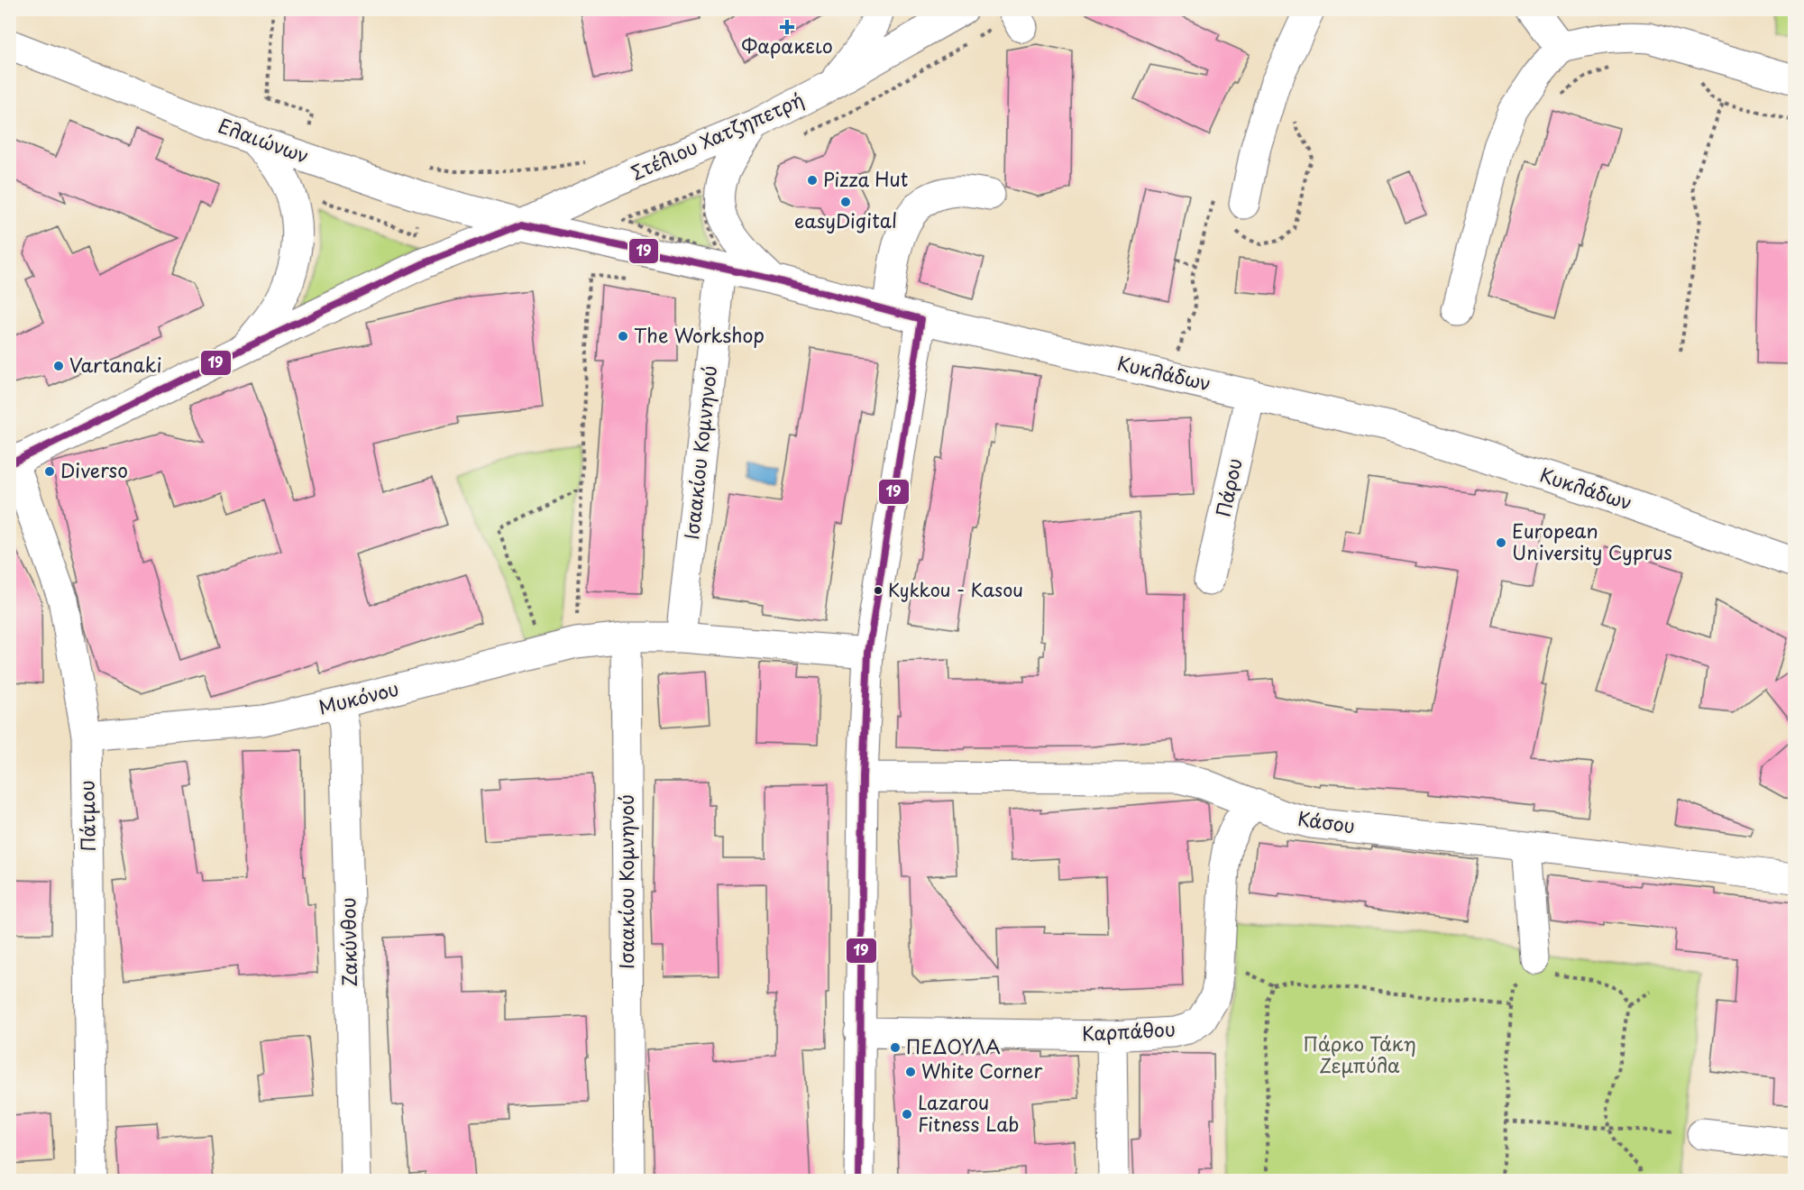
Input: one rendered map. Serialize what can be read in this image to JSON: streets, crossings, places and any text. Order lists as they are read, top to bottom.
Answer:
{
  "streets": {
    "street": [
      "Στέλιου Χατζηπετρή",
      "Ελαιώνων",
      "Κυκλάδων",
      "Ισαακίου Κομνηνού",
      "Πάρου",
      "Μυκόνου",
      "Πάτμου",
      "Κάσου",
      "Ζακύνθου",
      "Καρπάθου"
    ]
  },
  "crossings": [
    ["Στέλιου Χατζηπετρή", "Ελαιώνων"],
    ["Στέλιου Χατζηπετρή", "Κυκλάδων"],
    ["Στέλιου Χατζηπετρή", "Πάτμου"],
    ["Ελαιώνων", "Κυκλάδων"],
    ["Κυκλάδων", "Ισαακίου Κομνηνού"],
    ["Κυκλάδων", "Πάρου"],
    ["Ισαακίου Κομνηνού", "Μυκόνου"],
    ["Μυκόνου", "Πάτμου"],
    ["Μυκόνου", "Ζακύνθου"],
    ["Κάσου", "Καρπάθου"]
  ],
  "parks": ["Πάρκο Τάκη Ζεμπύλα"],
  "places": {
    "health": ["Φαρακειο"],
    "other": [
      "Pizza Hut",
      "easyDigital",
      "The Workshop",
      "Vartanaki",
      "Diverso",
      "European University Cyprus",
      "Kykkou - Kasou",
      "ΠΕΔΟΥΛΑ",
      "White Corner",
      "Lazarou Fitness Lab"
    ]
  },
  "lines": ["transit line 19"]
}
